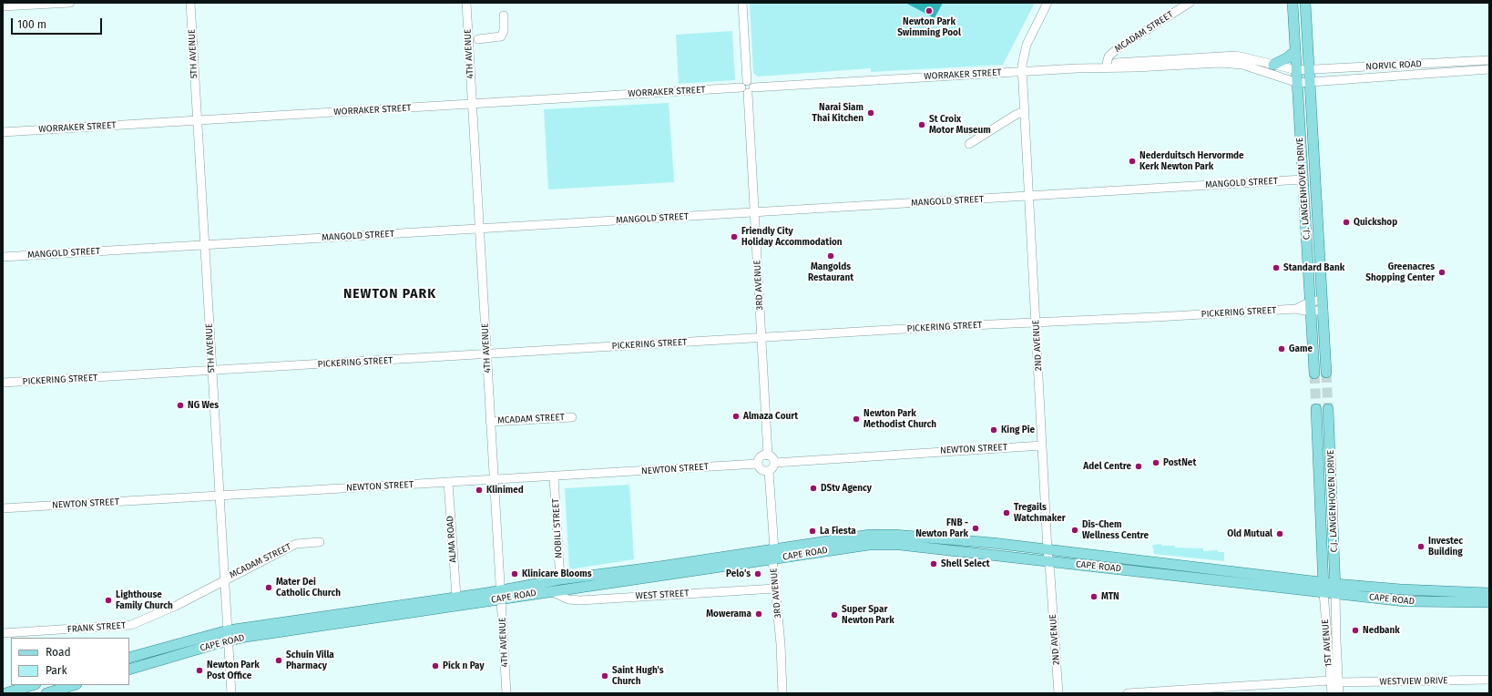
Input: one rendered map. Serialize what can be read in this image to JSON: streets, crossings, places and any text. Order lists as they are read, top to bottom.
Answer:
{
  "streets": {
    "main road": ["C.J. LANGENHOVEN DRIVE", "CAPE ROAD"],
    "street": [
      "MCADAM STREET",
      "5TH AVENUE",
      "4TH AVENUE",
      "NORVIC ROAD",
      "WORRAKER STREET",
      "MANGOLD STREET",
      "3RD AVENUE",
      "PICKERING STREET",
      "2ND AVENUE",
      "NEWTON STREET",
      "NOBILI STREET",
      "ALMA ROAD",
      "WEST STREET",
      "FRANK STREET",
      "1ST AVENUE",
      "WESTVIEW DRIVE"
    ]
  },
  "crossings": [
    ["MCADAM STREET", "5TH AVENUE"],
    ["MCADAM STREET", "4TH AVENUE"],
    ["MCADAM STREET", "WORRAKER STREET"],
    ["MCADAM STREET", "FRANK STREET"],
    ["5TH AVENUE", "WORRAKER STREET"],
    ["5TH AVENUE", "MANGOLD STREET"],
    ["5TH AVENUE", "PICKERING STREET"],
    ["5TH AVENUE", "NEWTON STREET"],
    ["5TH AVENUE", "CAPE ROAD"],
    ["5TH AVENUE", "FRANK STREET"],
    ["4TH AVENUE", "WORRAKER STREET"],
    ["4TH AVENUE", "MANGOLD STREET"],
    ["4TH AVENUE", "PICKERING STREET"],
    ["4TH AVENUE", "NEWTON STREET"],
    ["4TH AVENUE", "CAPE ROAD"],
    ["NORVIC ROAD", "WORRAKER STREET"],
    ["NORVIC ROAD", "C.J. LANGENHOVEN DRIVE"],
    ["WORRAKER STREET", "C.J. LANGENHOVEN DRIVE"],
    ["WORRAKER STREET", "3RD AVENUE"],
    ["WORRAKER STREET", "2ND AVENUE"],
    ["MANGOLD STREET", "C.J. LANGENHOVEN DRIVE"],
    ["MANGOLD STREET", "3RD AVENUE"],
    ["MANGOLD STREET", "2ND AVENUE"],
    ["C.J. LANGENHOVEN DRIVE", "PICKERING STREET"],
    ["C.J. LANGENHOVEN DRIVE", "CAPE ROAD"],
    ["C.J. LANGENHOVEN DRIVE", "1ST AVENUE"],
    ["3RD AVENUE", "PICKERING STREET"],
    ["3RD AVENUE", "NEWTON STREET"],
    ["3RD AVENUE", "CAPE ROAD"],
    ["3RD AVENUE", "WEST STREET"],
    ["PICKERING STREET", "2ND AVENUE"],
    ["2ND AVENUE", "NEWTON STREET"],
    ["2ND AVENUE", "CAPE ROAD"],
    ["NEWTON STREET", "NOBILI STREET"],
    ["NEWTON STREET", "ALMA ROAD"],
    ["NOBILI STREET", "CAPE ROAD"],
    ["ALMA ROAD", "CAPE ROAD"],
    ["CAPE ROAD", "WEST STREET"],
    ["CAPE ROAD", "1ST AVENUE"],
    ["1ST AVENUE", "WESTVIEW DRIVE"]
  ],
  "districts": ["NEWTON PARK"],
  "places": [
    "Newton Park Swimming Pool",
    "Narai Siam Thai Kitchen",
    "St Croix Motor Museum",
    "Nederduitsch Hervormde Kerk Newton Park",
    "Quickshop",
    "Friendly City Holiday Accommodation",
    "Mangolds Restaurant",
    "Standard Bank",
    "Greenacres Shopping Center",
    "Game",
    "NG Wes",
    "Almaza Court",
    "Newton Park Methodist Church",
    "King Pie",
    "PostNet",
    "Adel Centre",
    "DStv Agency",
    "Klinimed",
    "Tregails Watchmaker",
    "FNB - Newton Park",
    "Dis-Chem Wellness Centre",
    "La Fiesta",
    "Old Mutual",
    "Investec Building",
    "Shell Select",
    "Klinicare Blooms",
    "Pelo's",
    "Mater Dei Catholic Church",
    "MTN",
    "Lighthouse Family Church",
    "Mowerama",
    "Super Spar Newton Park",
    "Nedbank",
    "Schuin Villa Pharmacy",
    "Pick n Pay",
    "Newton Park Post Office",
    "Saint Hugh's Church"
  ],
  "legend": ["Road", "Park"],
  "scale_bar": "100 m"
}
